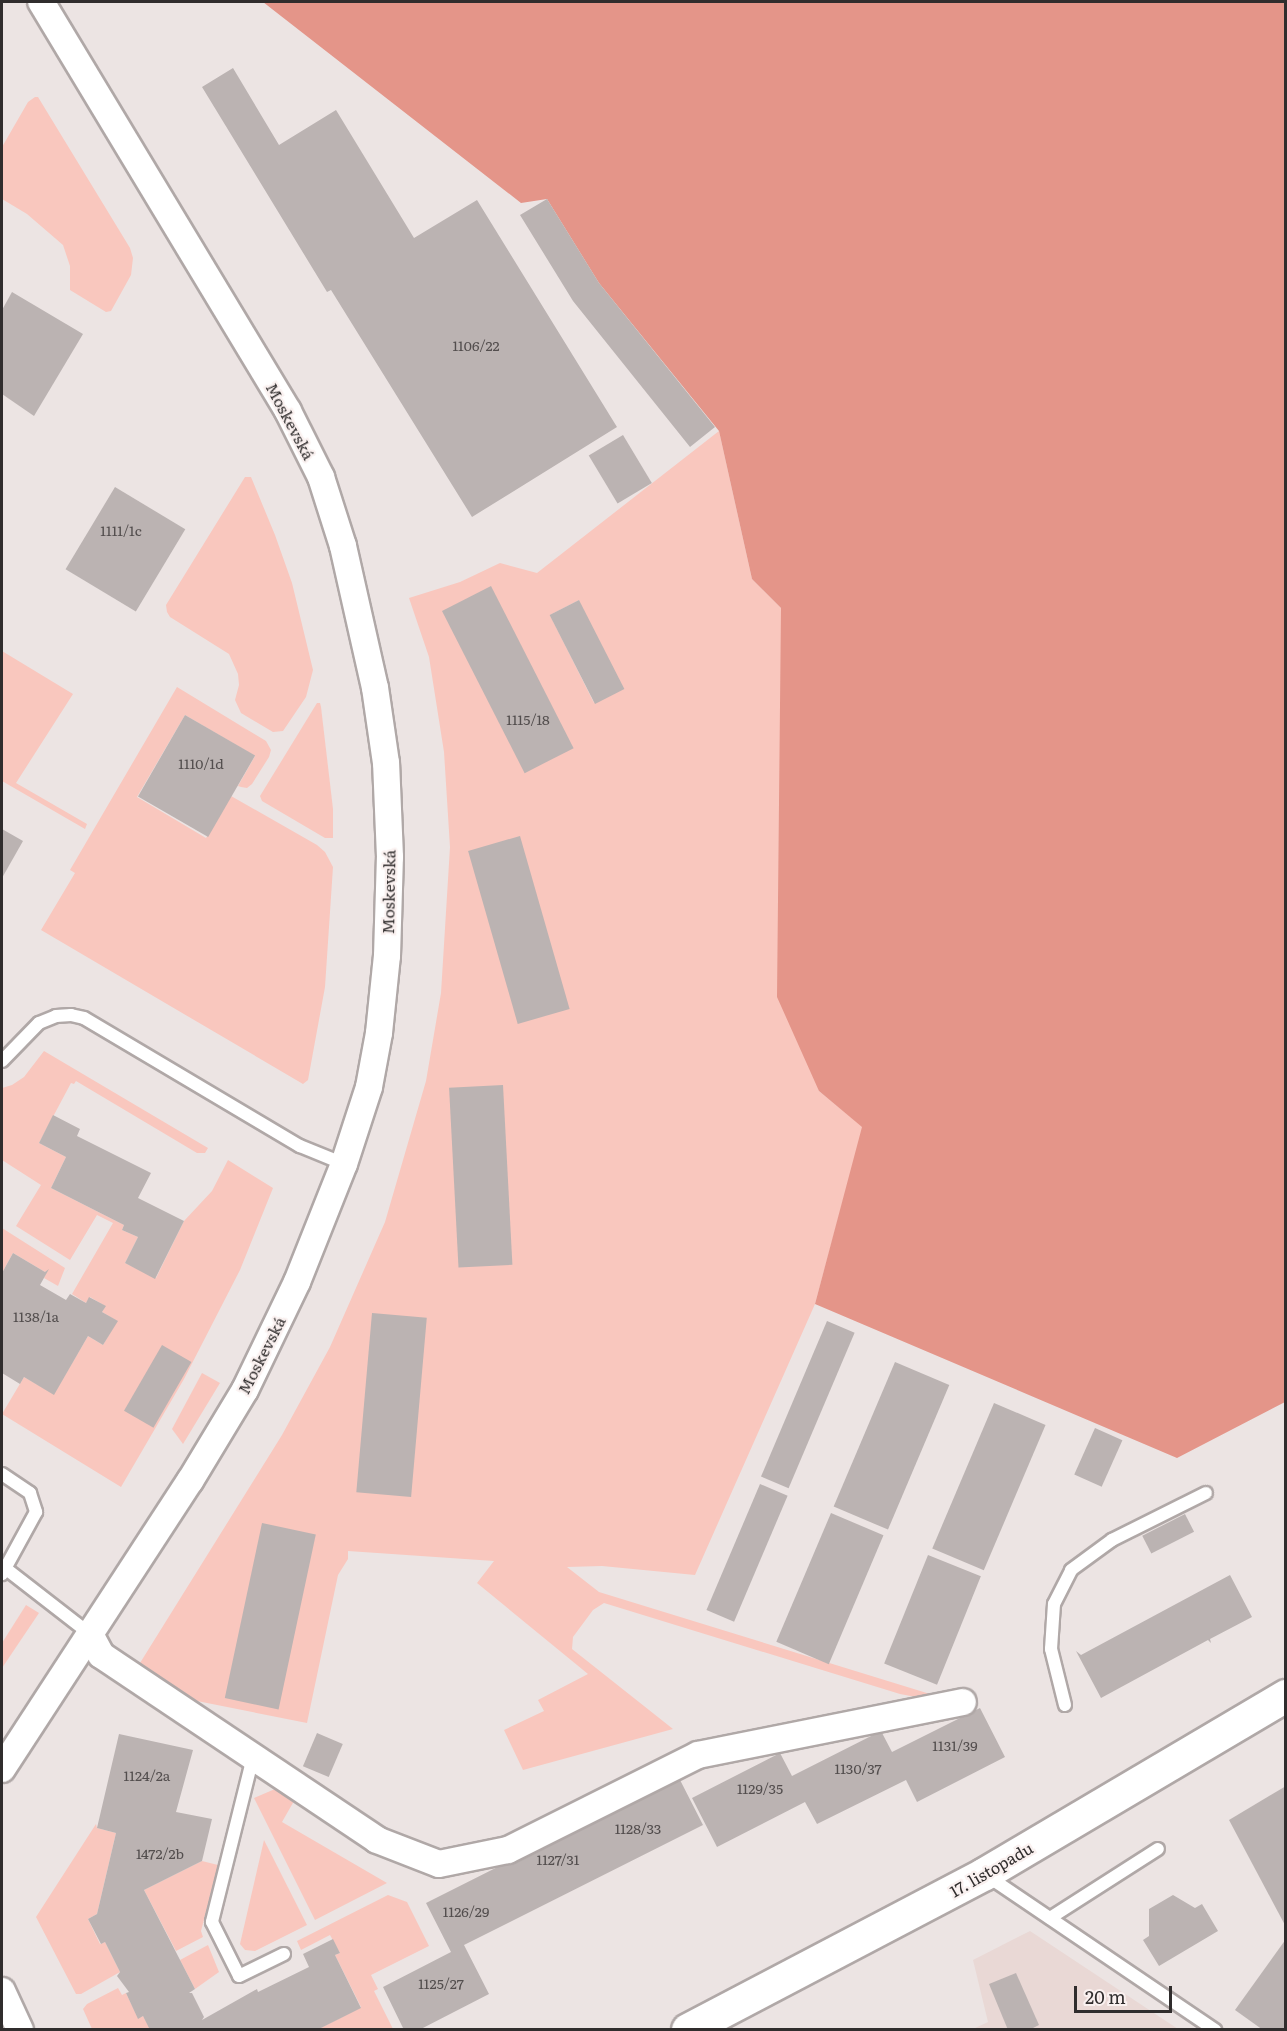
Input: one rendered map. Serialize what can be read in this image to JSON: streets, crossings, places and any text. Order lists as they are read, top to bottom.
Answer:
{
  "streets": {
    "street": ["Moskevská", "17. listopadu"]
  },
  "house_numbers": [
    "1106/22",
    "1111/1c",
    "1115/18",
    "1110/1d",
    "1138/1a",
    "1131/39",
    "1130/37",
    "1124/2a",
    "1129/35",
    "1128/33",
    "1472/2b",
    "1127/31",
    "1126/29",
    "1125/27"
  ],
  "scale_bar": "20 m"
}
